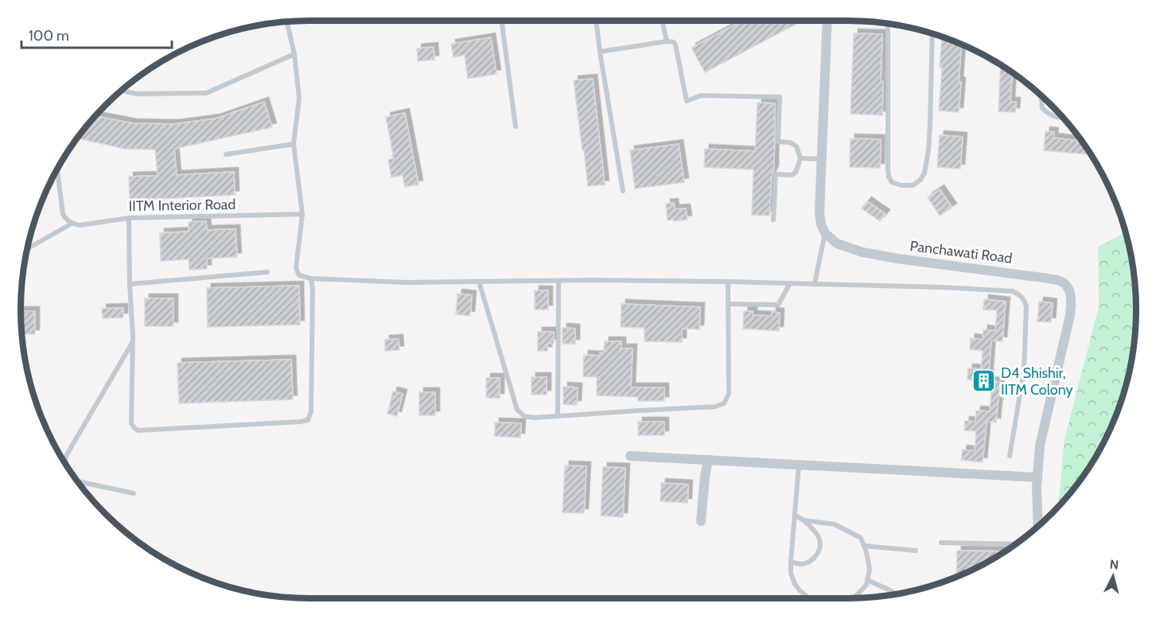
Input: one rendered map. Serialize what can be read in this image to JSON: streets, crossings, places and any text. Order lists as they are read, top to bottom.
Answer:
{
  "streets": {
    "street": ["Panchawati Road"],
    "lane": ["IITM Interior Road"]
  },
  "places": {
    "building": ["D4 Shishir, IITM Colony"]
  },
  "scale_bar": "100 m",
  "north": "top"
}
